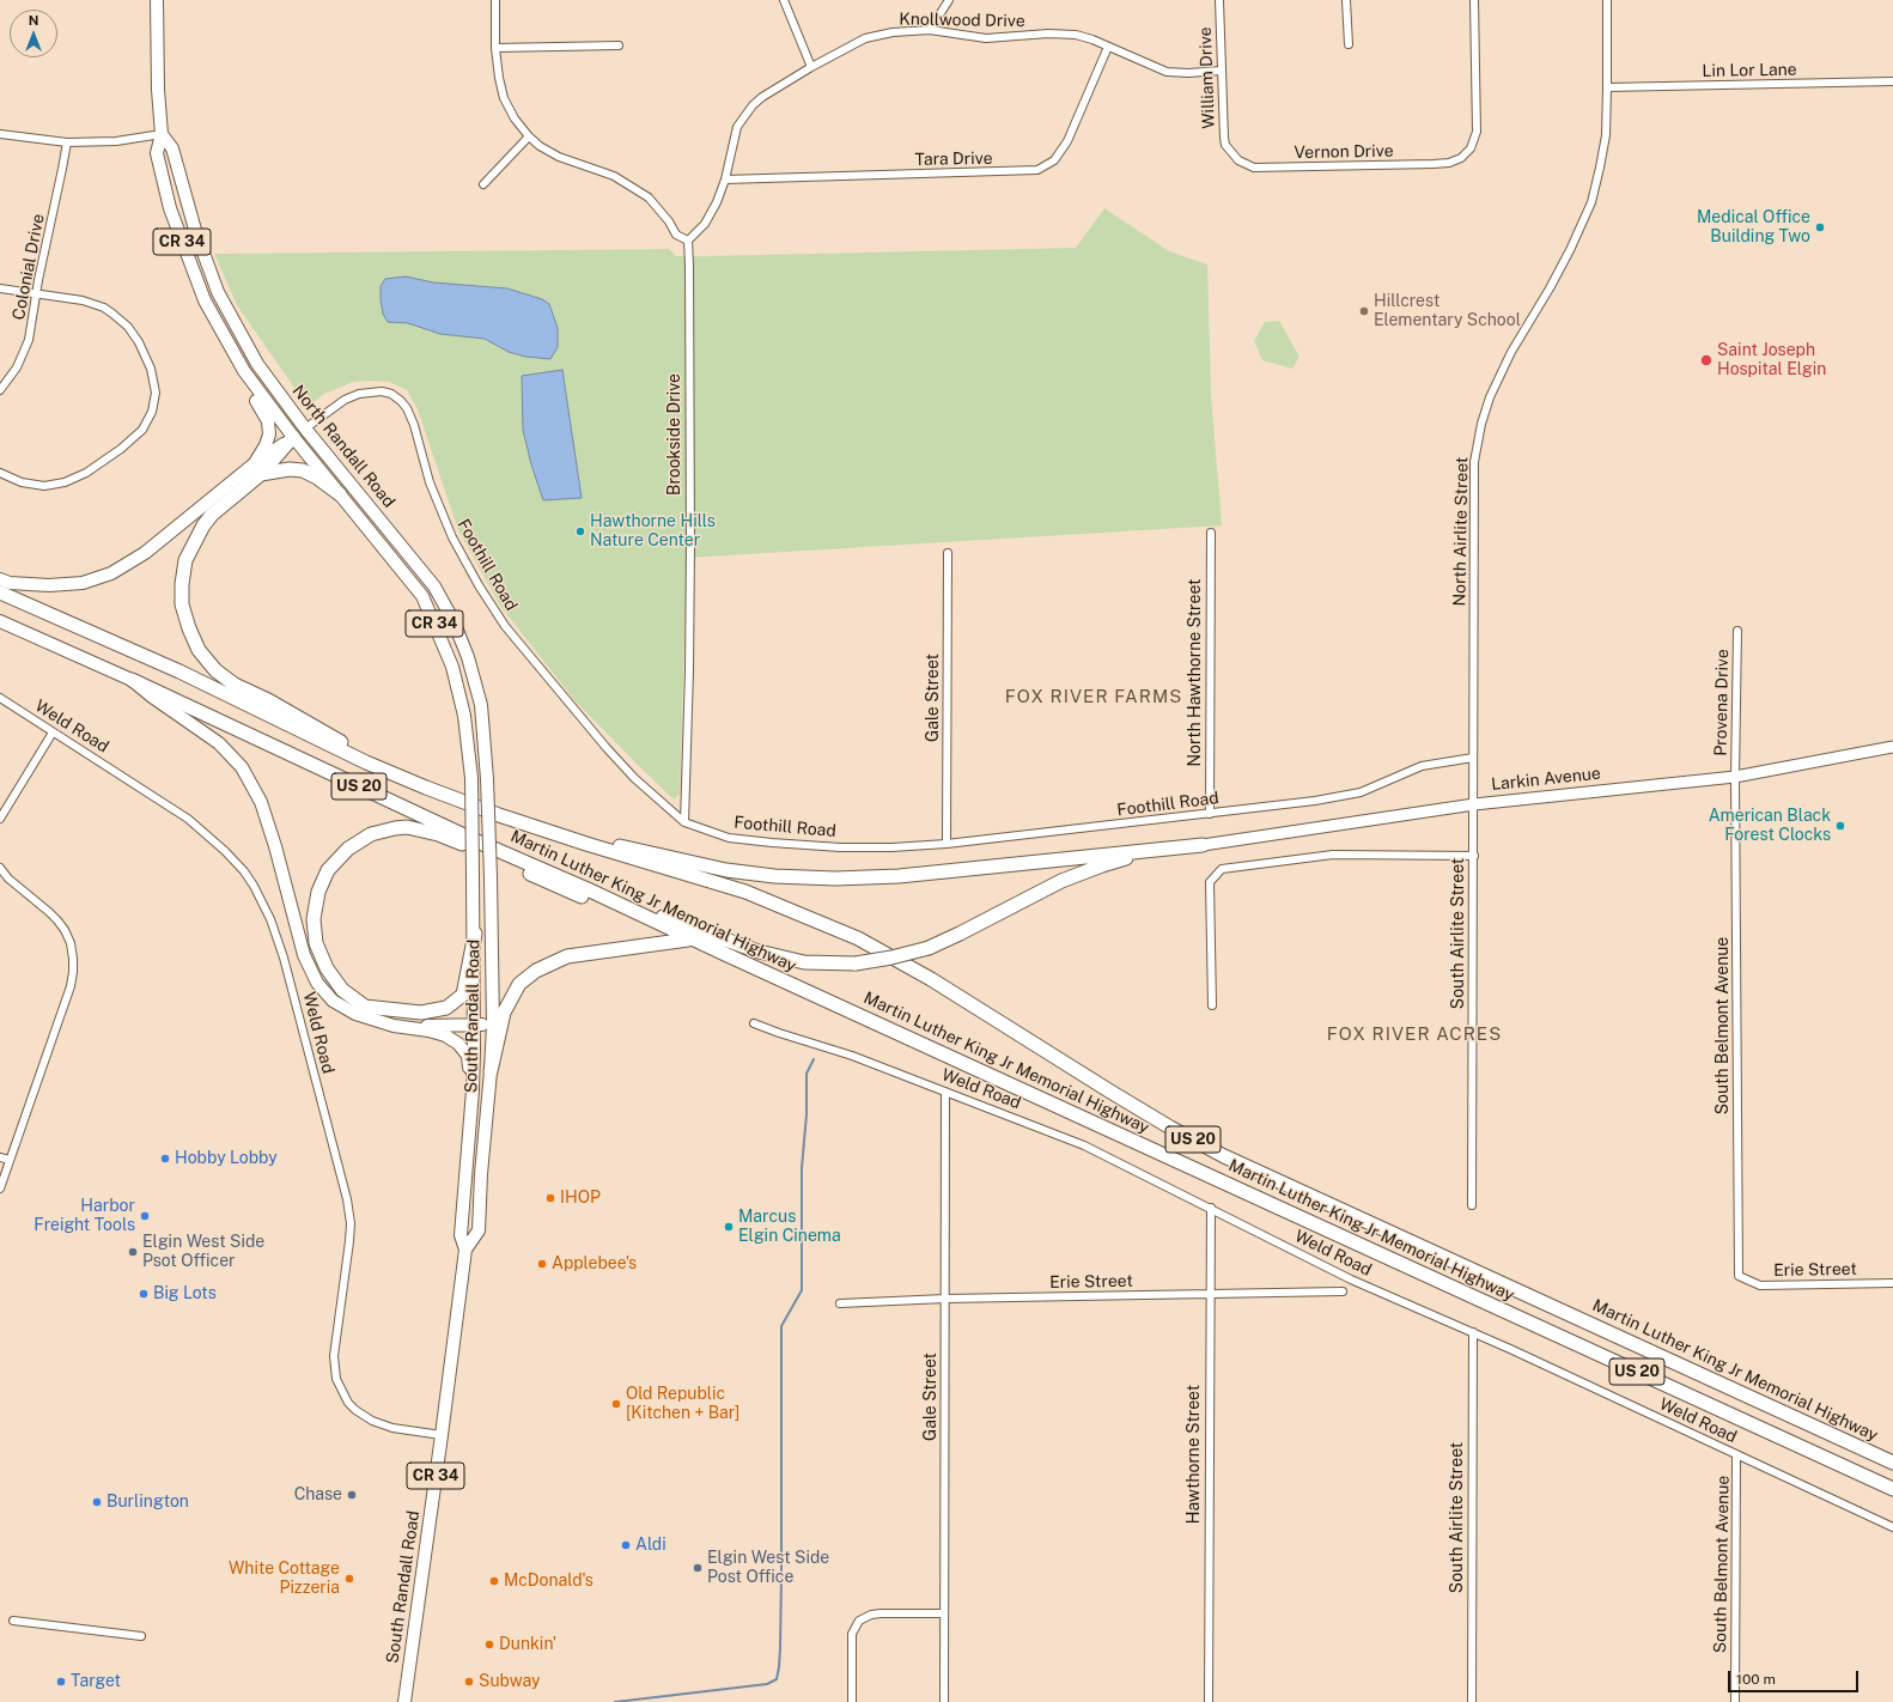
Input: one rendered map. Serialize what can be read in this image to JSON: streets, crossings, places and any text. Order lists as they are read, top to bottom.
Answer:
{
  "streets": {
    "highway": ["US 20", "Martin Luther King Jr Memorial Highway"],
    "main road": [
      "CR 34",
      "North Randall Road",
      "Larkin Avenue",
      "South Randall Road"
    ],
    "street": [
      "Knollwood Drive",
      "Lin Lor Lane",
      "William Drive",
      "Vernon Drive",
      "Tara Drive",
      "Colonial Drive",
      "Brookside Drive",
      "North Airlite Street",
      "Foothill Road",
      "North Hawthorne Street",
      "Gale Street",
      "Provena Drive",
      "Weld Road",
      "South Airlite Street",
      "South Belmont Avenue",
      "Erie Street",
      "Hawthorne Street"
    ]
  },
  "crossings": [
    ["Knollwood Drive", "William Drive"],
    ["Knollwood Drive", "Tara Drive"],
    ["Knollwood Drive", "Brookside Drive"],
    ["Lin Lor Lane", "North Airlite Street"],
    ["William Drive", "Vernon Drive"],
    ["Brookside Drive", "Foothill Road"],
    ["North Randall Road", "Foothill Road"],
    ["North Randall Road", "South Randall Road"],
    ["North Airlite Street", "Foothill Road"],
    ["North Airlite Street", "Larkin Avenue"],
    ["North Airlite Street", "South Airlite Street"],
    ["Foothill Road", "North Hawthorne Street"],
    ["Foothill Road", "Gale Street"],
    ["Gale Street", "Weld Road"],
    ["Gale Street", "Erie Street"],
    ["Provena Drive", "Larkin Avenue"],
    ["Provena Drive", "South Belmont Avenue"],
    ["Weld Road", "South Airlite Street"],
    ["Weld Road", "South Randall Road"],
    ["Weld Road", "South Belmont Avenue"],
    ["Weld Road", "Hawthorne Street"],
    ["Larkin Avenue", "South Airlite Street"],
    ["Larkin Avenue", "South Belmont Avenue"],
    ["US 20", "Martin Luther King Jr Memorial Highway"],
    ["South Belmont Avenue", "Erie Street"],
    ["Erie Street", "Hawthorne Street"]
  ],
  "districts": ["FOX RIVER FARMS", "FOX RIVER ACRES"],
  "places": [
    "Medical Office Building Two",
    "Hillcrest Elementary School",
    "Saint Joseph Hospital Elgin",
    "Hawthorne Hills Nature Center",
    "American Black Forest Clocks",
    "Hobby Lobby",
    "IHOP",
    "Harbor Freight Tools",
    "Marcus Elgin Cinema",
    "Elgin West Side Psot Officer",
    "Applebee's",
    "Big Lots",
    "Old Republic [Kitchen + Bar]",
    "Chase",
    "Burlington",
    "Aldi",
    "Elgin West Side Post Office",
    "White Cottage Pizzeria",
    "McDonald's",
    "Dunkin'",
    "Target",
    "Subway"
  ],
  "scale_bar": "100 m",
  "north": "top"
}
